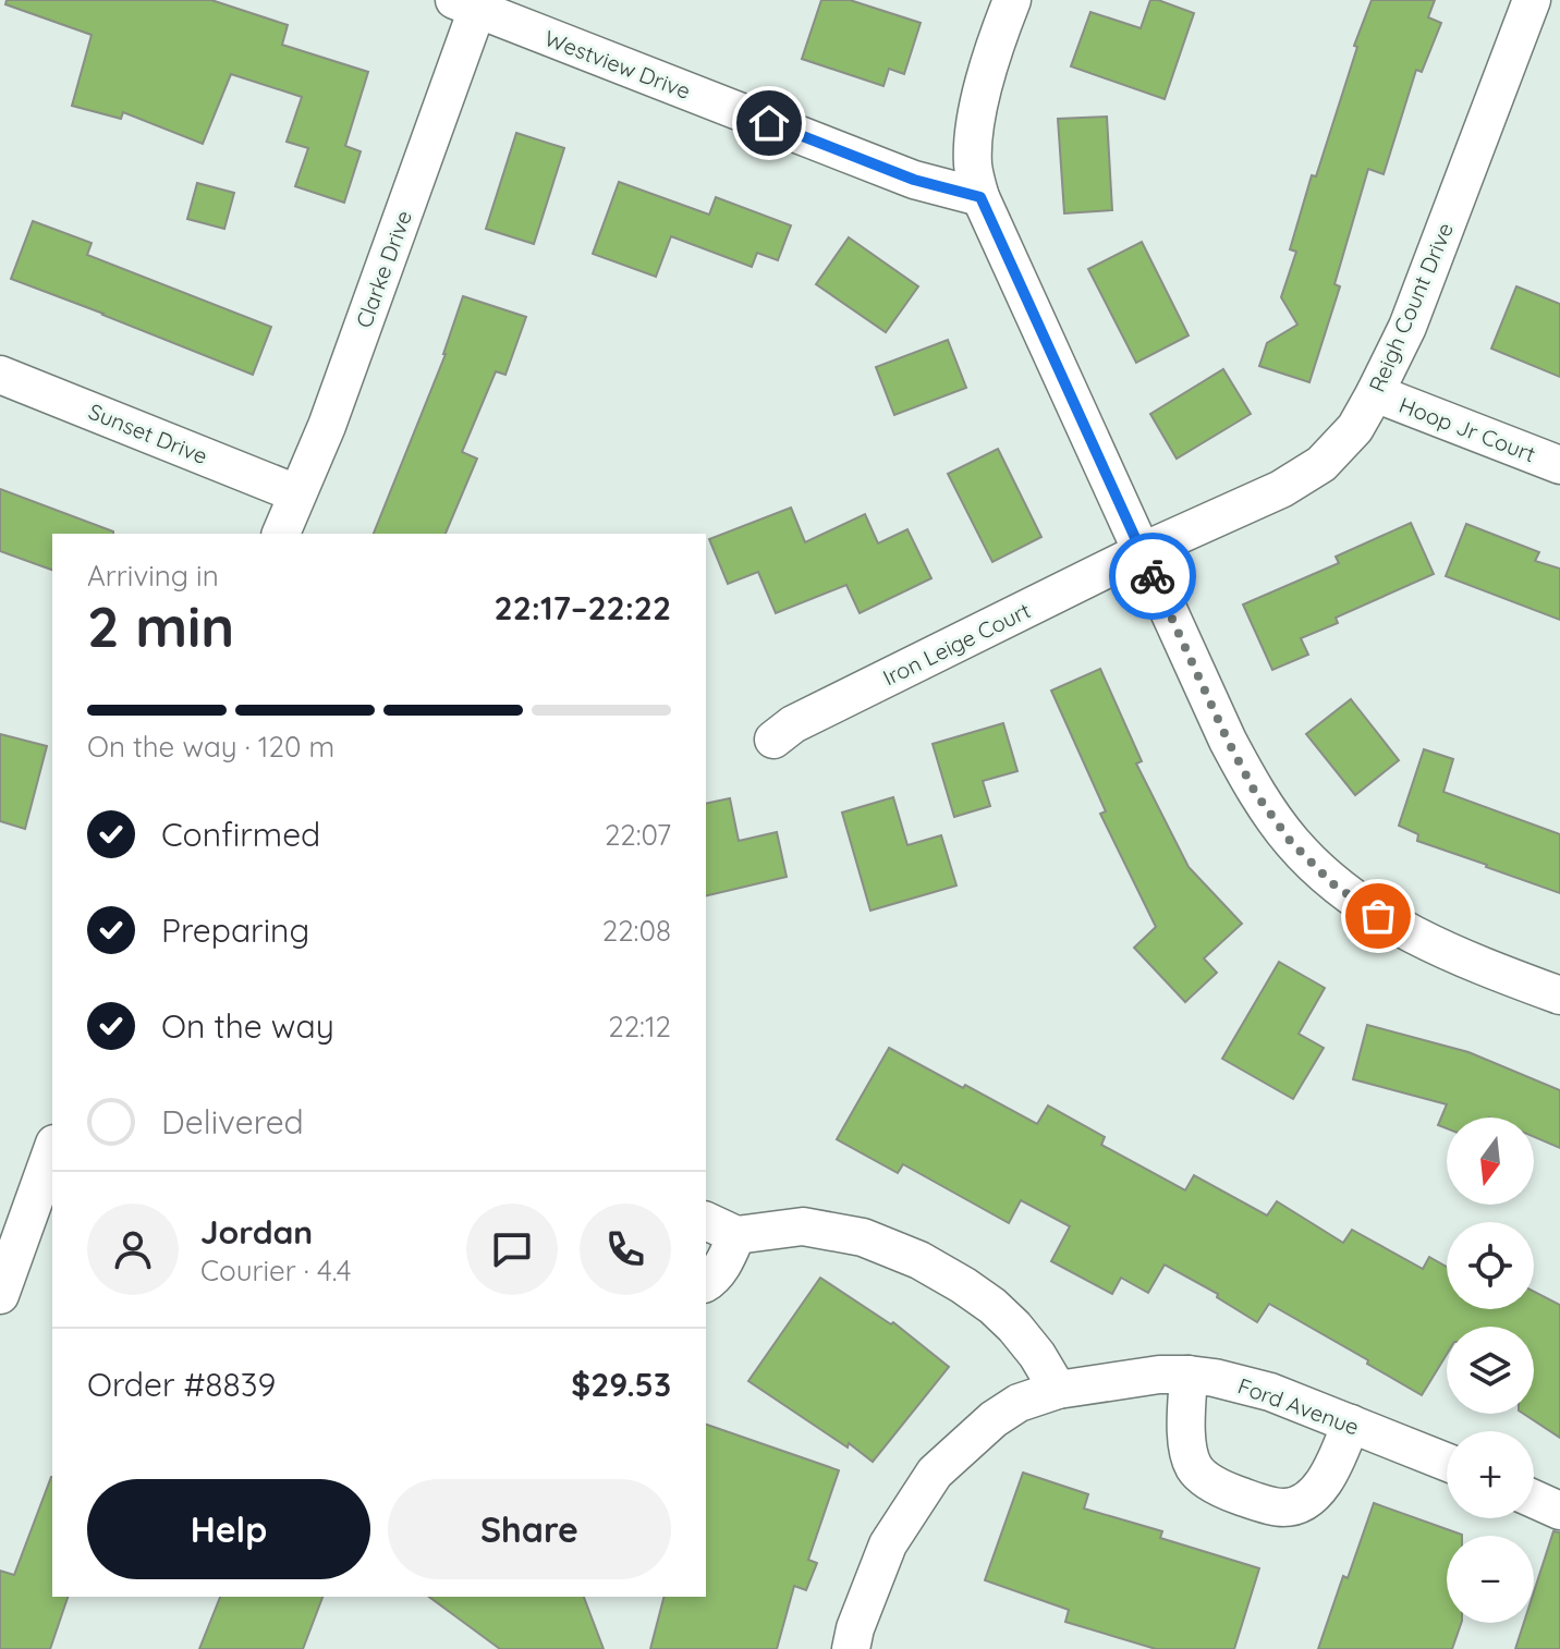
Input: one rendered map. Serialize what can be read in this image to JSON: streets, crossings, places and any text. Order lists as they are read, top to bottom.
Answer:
{
  "streets": {
    "street": [
      "Westview Drive",
      "Clarke Drive",
      "Reigh Count Drive",
      "Hoop Jr Court",
      "Sunset Drive",
      "Iron Leige Court",
      "Ford Avenue"
    ]
  },
  "crossings": [
    ["Westview Drive", "Clarke Drive"],
    ["Clarke Drive", "Sunset Drive"],
    ["Reigh Count Drive", "Hoop Jr Court"],
    ["Reigh Count Drive", "Iron Leige Court"]
  ],
  "north": "bottom",
  "page": {
    "heading": ["2 min", "Arriving in", "22:17–22:22"],
    "panel": [
      "Jordan",
      "Courier · 4.4",
      "Order #8839",
      "$29.53"
    ],
    "bar": "On the way · 120 m",
    "list": [
      ["Confirmed", "22:07"],
      ["Preparing", "22:08"],
      ["On the way", "22:12"],
      "Delivered"
    ],
    "map_buttons": ["+", "−"],
    "buttons": ["Help", "Share"]
  }
}
